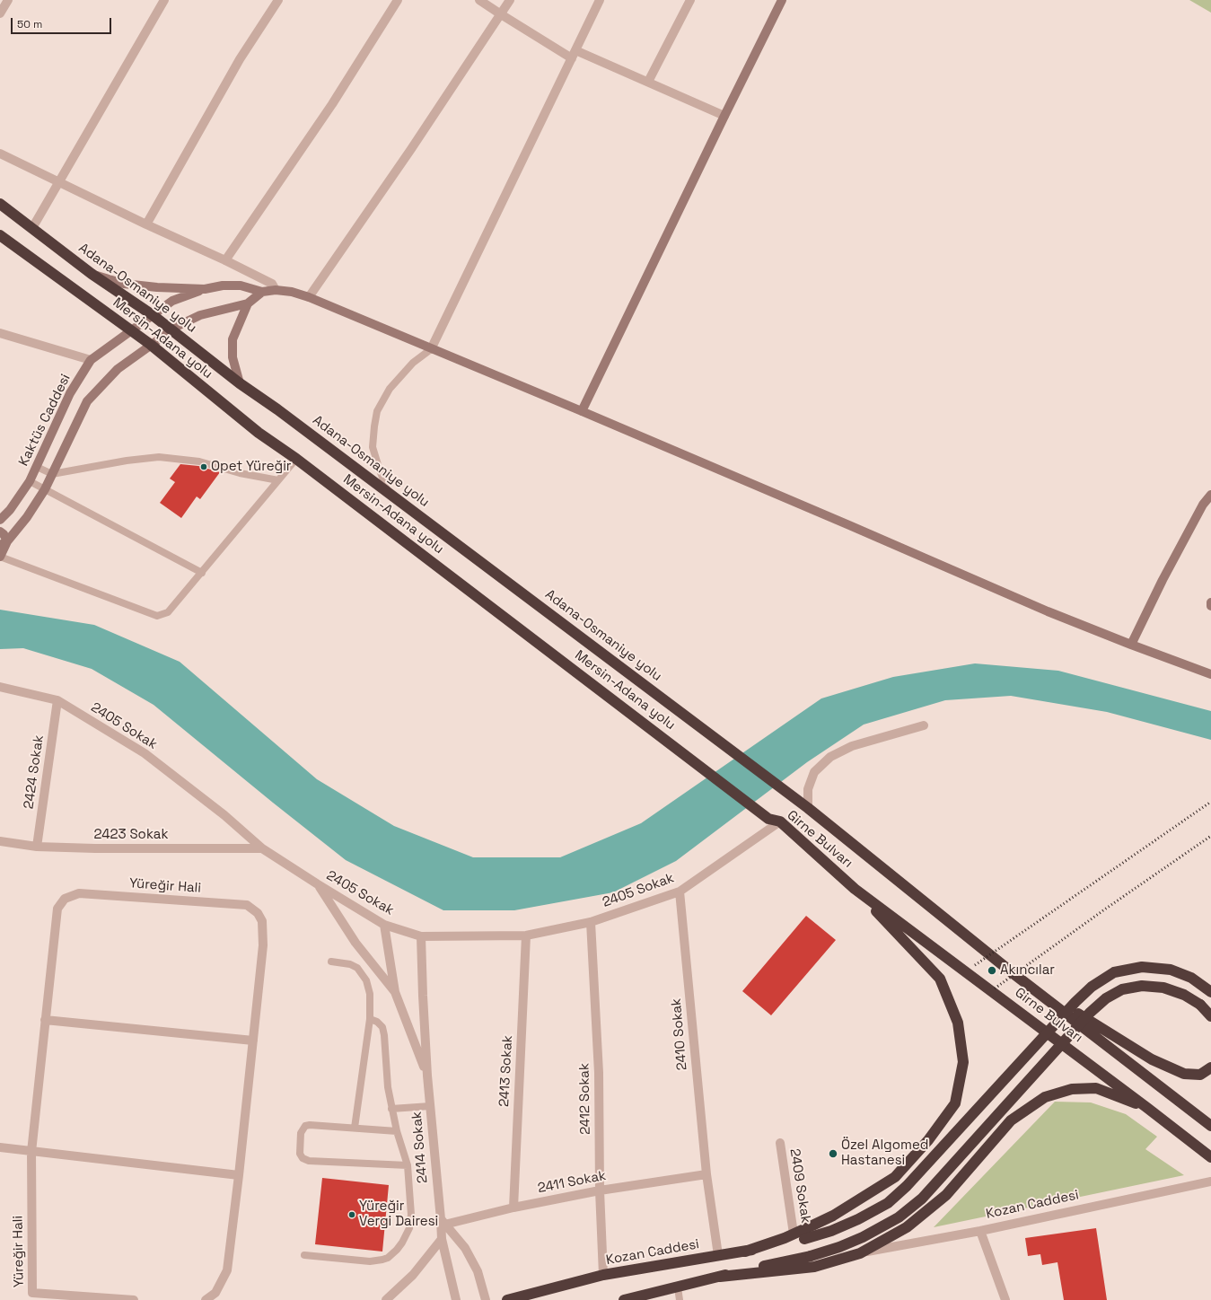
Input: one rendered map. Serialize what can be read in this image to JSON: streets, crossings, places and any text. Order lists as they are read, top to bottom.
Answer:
{
  "streets": {
    "highway": [
      "Adana-Osmaniye yolu",
      "Mersin-Adana yolu",
      "Girne Bulvarı",
      "Kozan Caddesi"
    ],
    "main road": ["Kaktüs Caddesi"],
    "street": [
      "2405 Sokak",
      "2424 Sokak",
      "2423 Sokak",
      "Yüreğir Hali",
      "2410 Sokak",
      "2413 Sokak",
      "2412 Sokak",
      "2414 Sokak",
      "2411 Sokak",
      "2409 Sokak"
    ]
  },
  "crossings": [
    ["Adana-Osmaniye yolu", "Kaktüs Caddesi"],
    ["Adana-Osmaniye yolu", "Girne Bulvarı"],
    ["Mersin-Adana yolu", "Kaktüs Caddesi"],
    ["Mersin-Adana yolu", "Girne Bulvarı"],
    ["2405 Sokak", "2424 Sokak"],
    ["2405 Sokak", "2423 Sokak"],
    ["2405 Sokak", "Girne Bulvarı"],
    ["2405 Sokak", "2410 Sokak"],
    ["2405 Sokak", "2413 Sokak"],
    ["2405 Sokak", "2412 Sokak"],
    ["2405 Sokak", "2414 Sokak"],
    ["2424 Sokak", "2423 Sokak"],
    ["2410 Sokak", "2411 Sokak"],
    ["2410 Sokak", "Kozan Caddesi"],
    ["2413 Sokak", "2411 Sokak"],
    ["2412 Sokak", "2411 Sokak"],
    ["2412 Sokak", "Kozan Caddesi"],
    ["2414 Sokak", "2411 Sokak"]
  ],
  "places": [
    "Opet Yüreğir",
    "Akıncılar",
    "Özel Algomed Hastanesi",
    "Yüreğir Vergi Dairesi"
  ],
  "scale_bar": "50 m"
}
